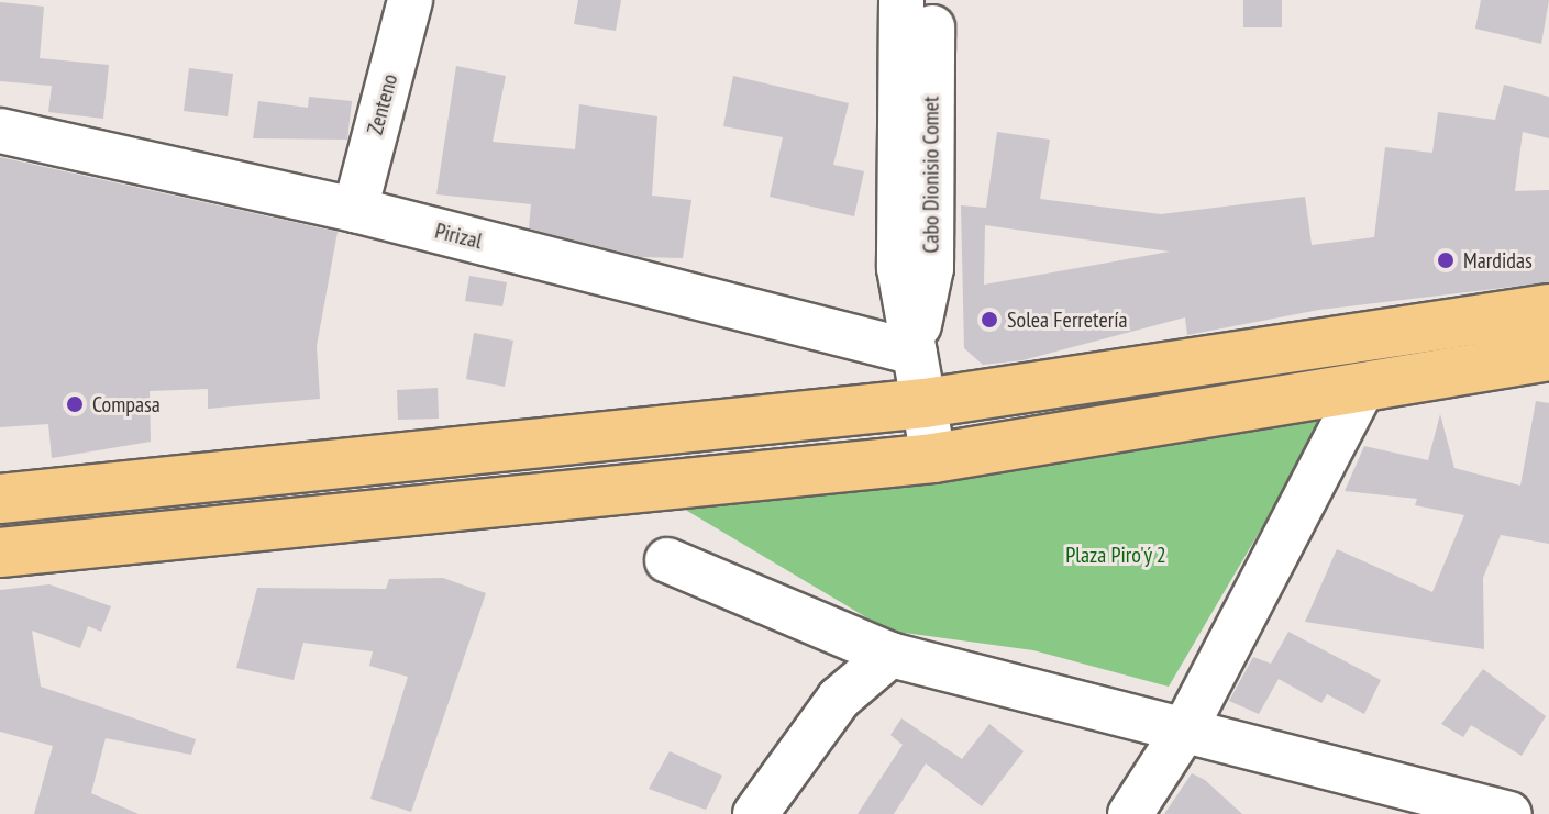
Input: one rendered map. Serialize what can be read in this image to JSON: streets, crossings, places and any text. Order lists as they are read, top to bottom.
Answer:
{
  "streets": {
    "street": ["Zenteno", "Cabo Dionisio Comet", "Pirizal"]
  },
  "crossings": [
    ["Zenteno", "Pirizal"],
    ["Cabo Dionisio Comet", "Pirizal"]
  ],
  "parks": ["Plaza Piro'ý 2"],
  "places": ["Mardidas", "Solea Ferretería", "Compasa"]
}
